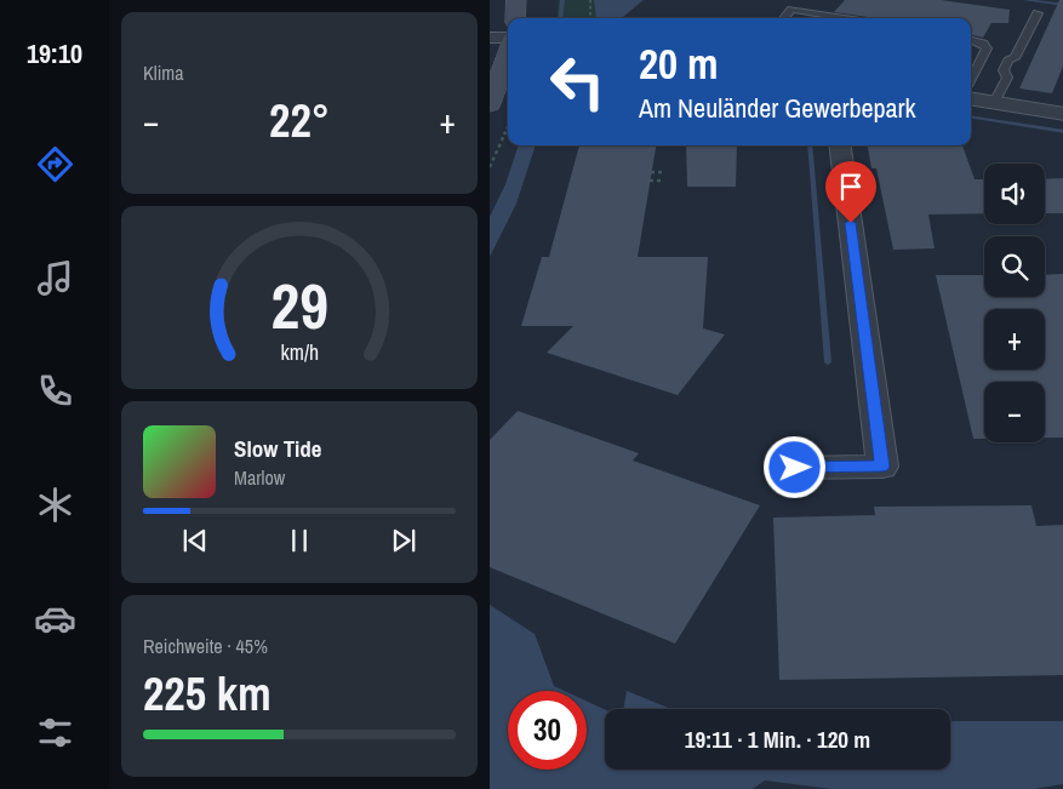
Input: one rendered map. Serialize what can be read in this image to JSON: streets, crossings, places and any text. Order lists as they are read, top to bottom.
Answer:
{
  "page": {
    "tabs": "19:10",
    "tile": [
      "Klima",
      ["Reichweite · 45%", "225 km"]
    ],
    "turn": ["20 m", "Am Neuländer Gewerbepark"],
    "heat": ["−", "22°", "+"],
    "map_buttons": ["+", "−"],
    "song": ["Slow Tide", "Marlow"],
    "limit": "30",
    "trip": "19:11 · 1 Min. · 120 m",
    "gauge": ["29", "km/h"]
  }
}
